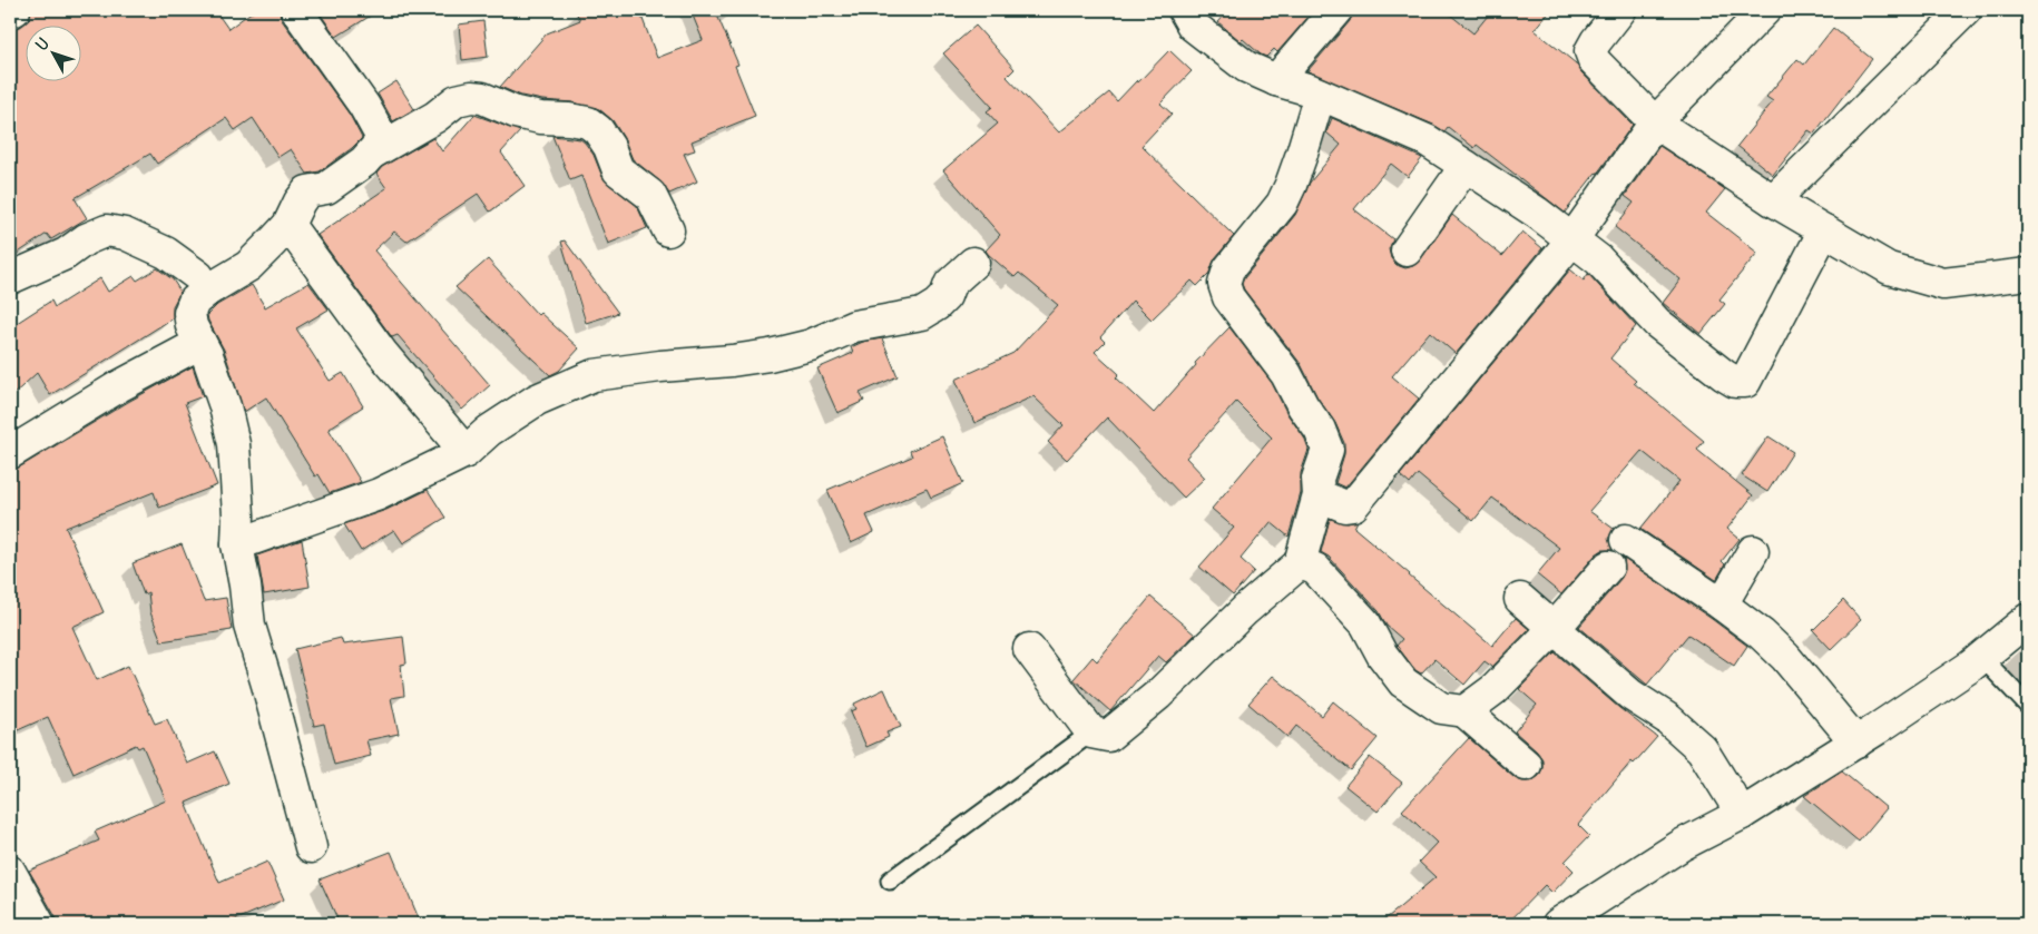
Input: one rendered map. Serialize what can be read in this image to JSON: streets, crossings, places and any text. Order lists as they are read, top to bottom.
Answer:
{
  "north": "top left"
}
